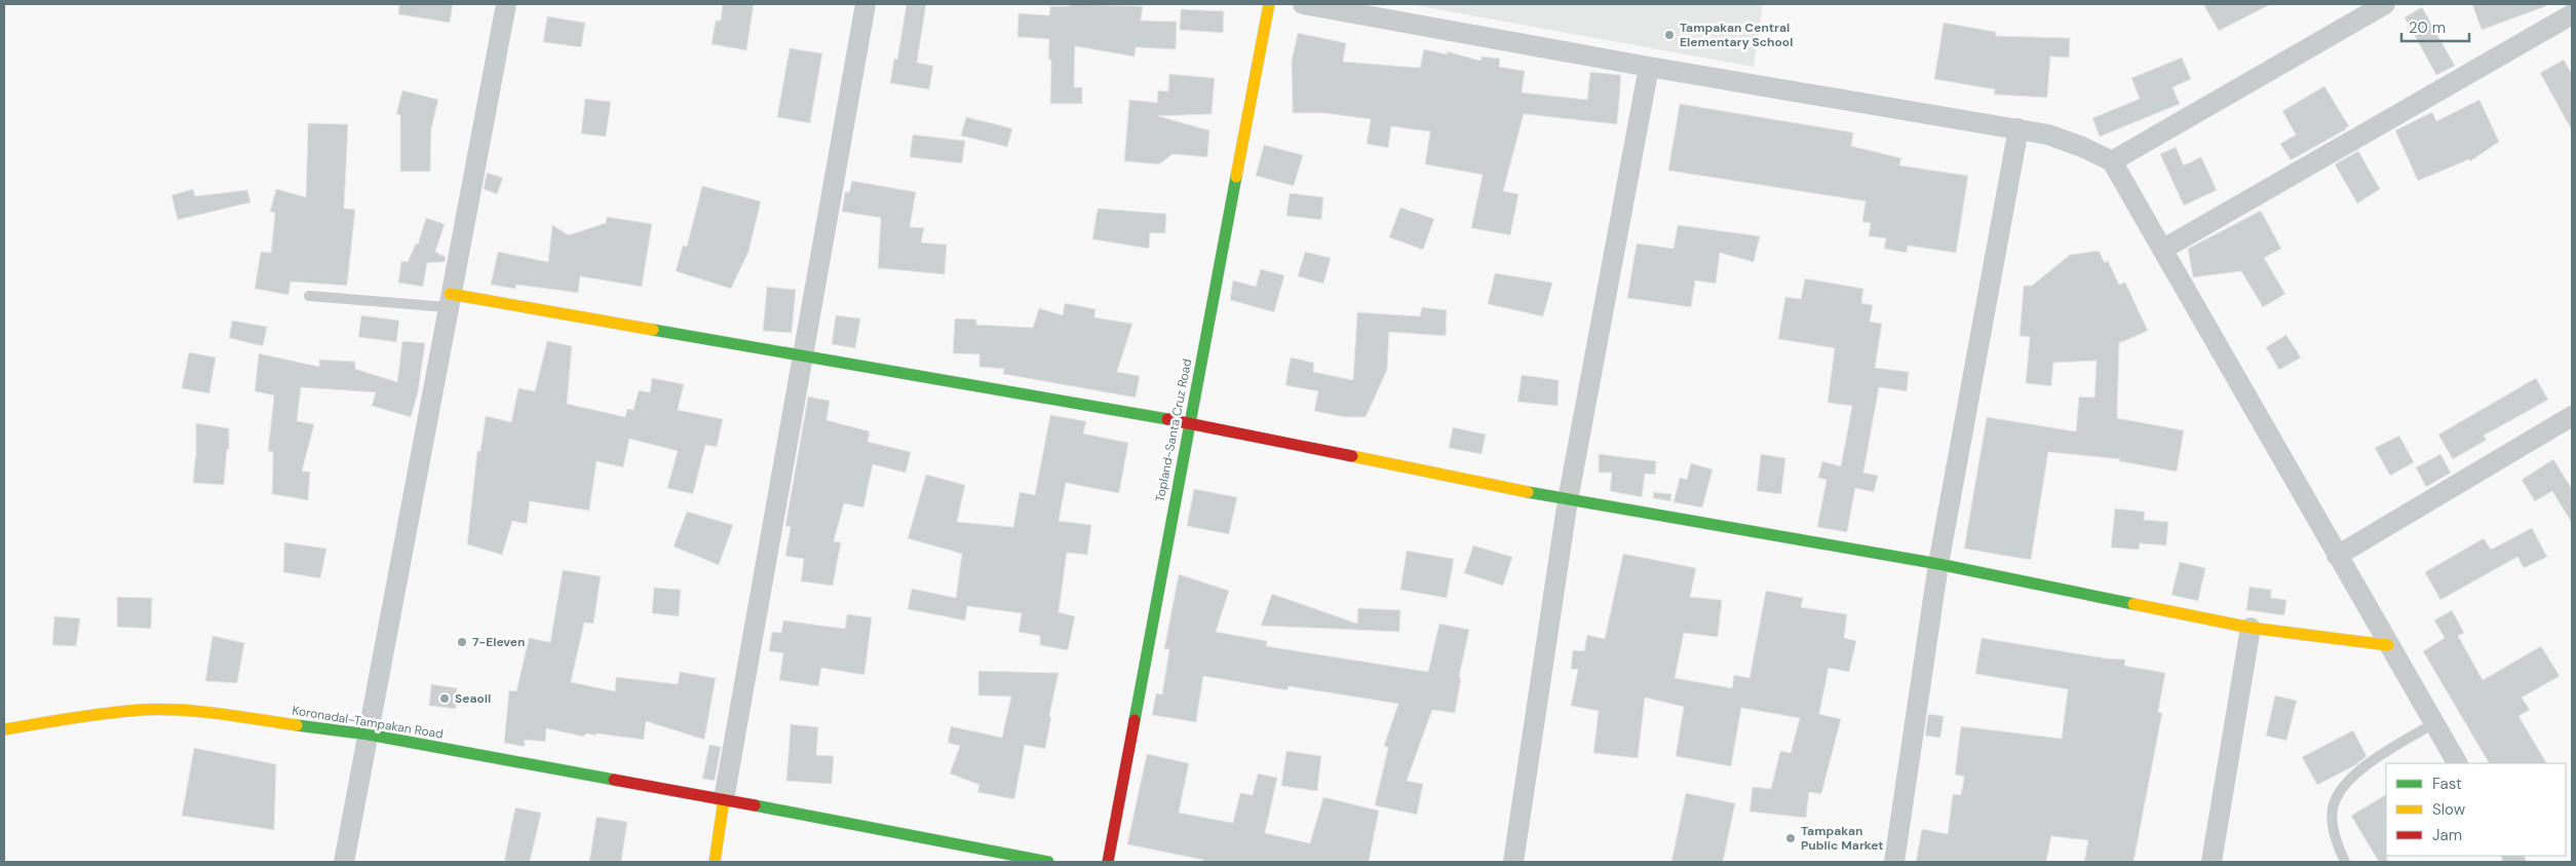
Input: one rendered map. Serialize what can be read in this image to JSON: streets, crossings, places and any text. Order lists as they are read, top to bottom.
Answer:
{
  "streets": {
    "main road": ["Topland-Santa Cruz Road", "Koronadal-Tampakan Road"]
  },
  "places": [
    "Tampakan Central Elementary School",
    "7-Eleven",
    "Seaoil",
    "Tampakan Public Market"
  ],
  "legend": ["Fast", "Slow", "Jam"],
  "scale_bar": "20 m"
}
